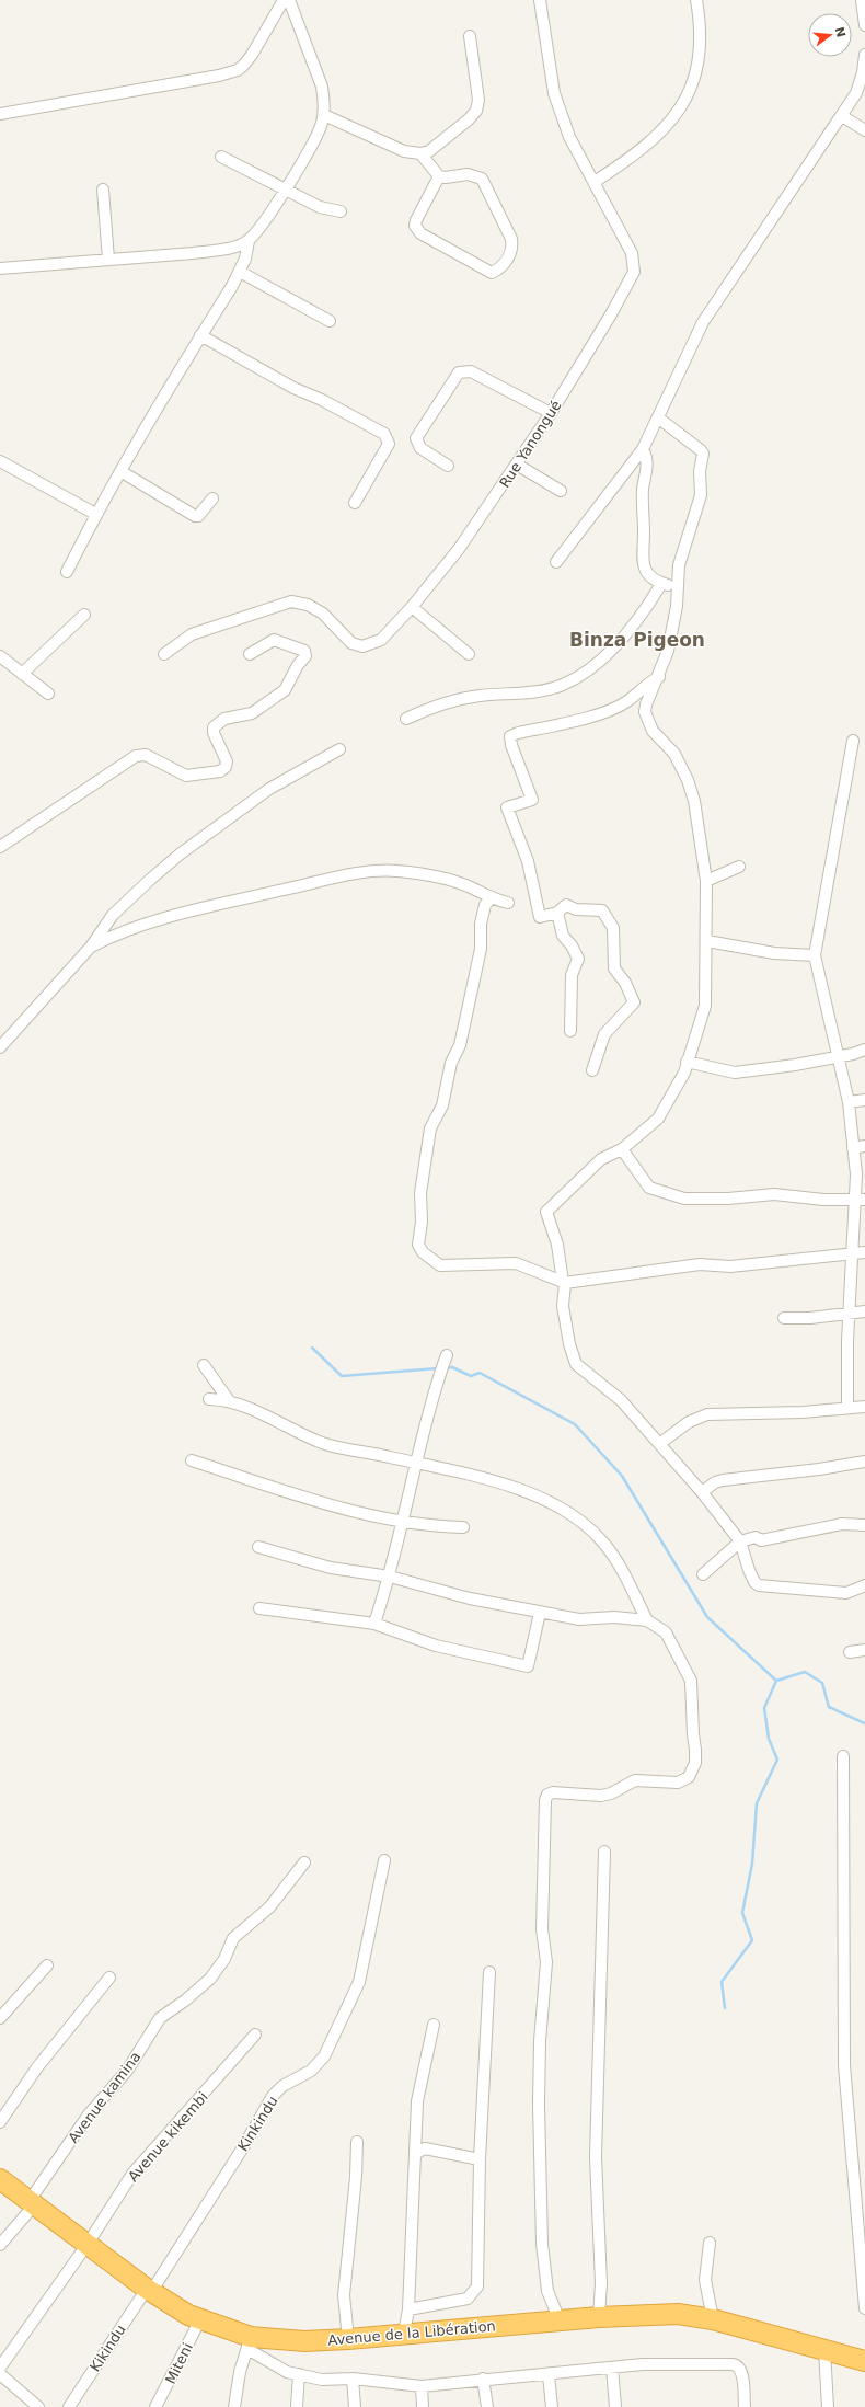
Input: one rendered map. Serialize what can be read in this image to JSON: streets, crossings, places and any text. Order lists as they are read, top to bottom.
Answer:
{
  "streets": {
    "highway": ["Avenue de la Libération"],
    "street": [
      "Rue Yanongué",
      "Avenue kamina",
      "Kinkindu",
      "Avenue kikembi",
      "Kikindu",
      "Miteni"
    ]
  },
  "crossings": [
    ["Avenue kamina", "Avenue de la Libération"],
    ["Kinkindu", "Avenue de la Libération"],
    ["Kinkindu", "Kikindu"],
    ["Avenue kikembi", "Avenue de la Libération"],
    ["Avenue de la Libération", "Kikindu"],
    ["Avenue de la Libération", "Miteni"]
  ],
  "districts": ["Binza Pigeon"],
  "north": "right"
}
